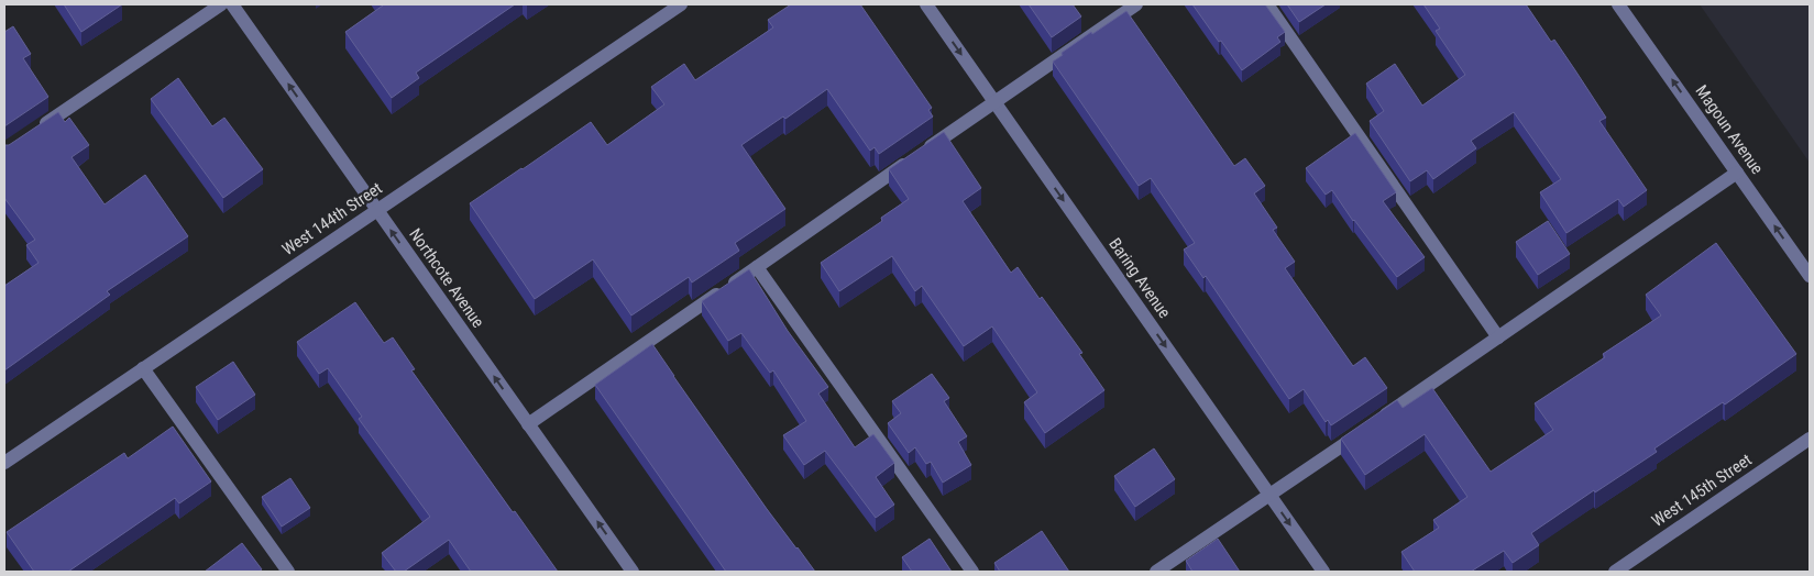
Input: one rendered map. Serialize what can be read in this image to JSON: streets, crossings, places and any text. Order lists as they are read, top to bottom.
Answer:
{
  "streets": {
    "street": [
      "Magoun Avenue",
      "West 144th Street",
      "Northcote Avenue",
      "Baring Avenue",
      "West 145th Street"
    ]
  },
  "crossings": [
    ["West 144th Street", "Northcote Avenue"]
  ],
  "one_way": ["Magoun Avenue", "Northcote Avenue", "Baring Avenue"]
}
